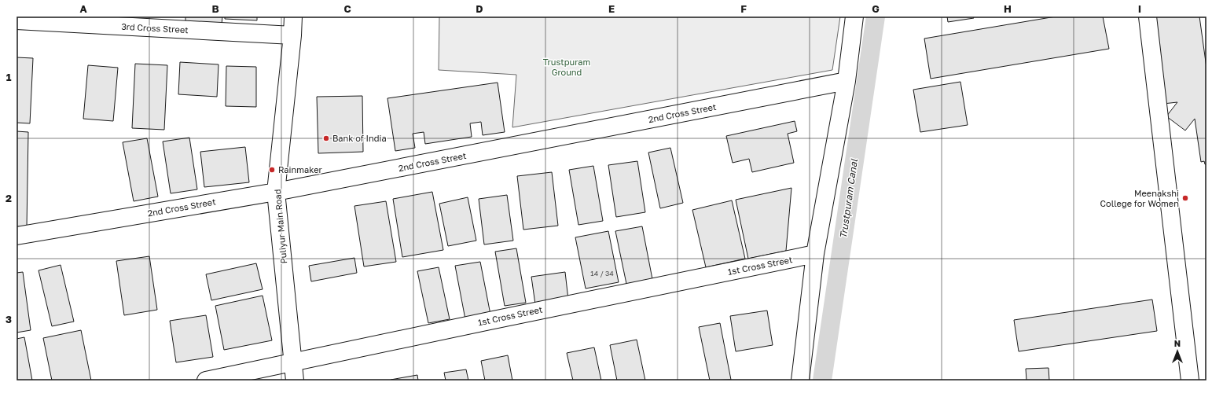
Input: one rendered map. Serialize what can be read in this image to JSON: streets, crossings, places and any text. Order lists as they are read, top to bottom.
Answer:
{
  "streets": {
    "street": [
      "3rd Cross Street",
      "2nd Cross Street",
      "Puliyur Main Road",
      "1st Cross Street"
    ]
  },
  "crossings": [
    ["3rd Cross Street", "Puliyur Main Road"],
    ["2nd Cross Street", "Puliyur Main Road"],
    ["Puliyur Main Road", "1st Cross Street"]
  ],
  "water": ["Trustpuram Canal"],
  "parks": ["Trustpuram Ground"],
  "places": ["Bank of India", "Rainmaker", "Meenakshi College for Women"],
  "house_numbers": ["14 / 34"],
  "north": "top",
  "grid": {
    "columns": [
      "A",
      "B",
      "C",
      "D",
      "E",
      "F",
      "G",
      "H",
      "I"
    ],
    "rows": ["1", "2", "3"]
  }
}
